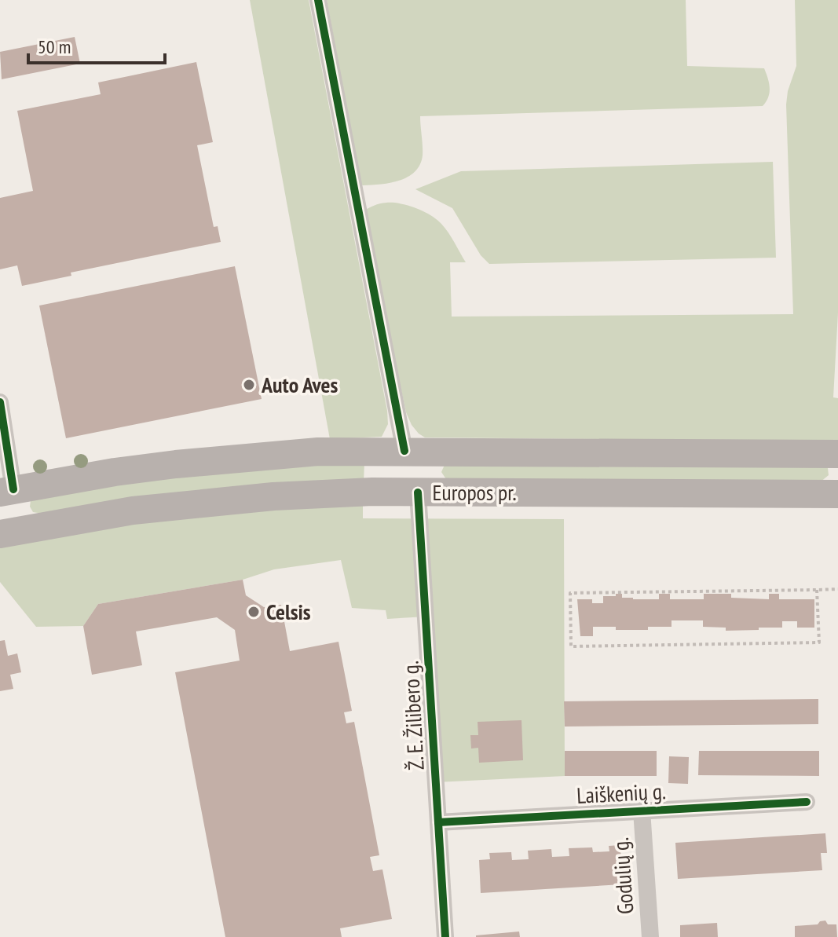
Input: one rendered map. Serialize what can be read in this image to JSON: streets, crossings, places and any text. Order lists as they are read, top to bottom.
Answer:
{
  "streets": {
    "main road": ["Europos pr."],
    "street": ["Ž. E. Žilibero g.", "Laiškenių g.", "Godulių g."]
  },
  "crossings": [
    ["Europos pr.", "Ž. E. Žilibero g."],
    ["Ž. E. Žilibero g.", "Laiškenių g."],
    ["Laiškenių g.", "Godulių g."]
  ],
  "places": ["Auto Aves", "Celsis"],
  "scale_bar": "50 m"
}
